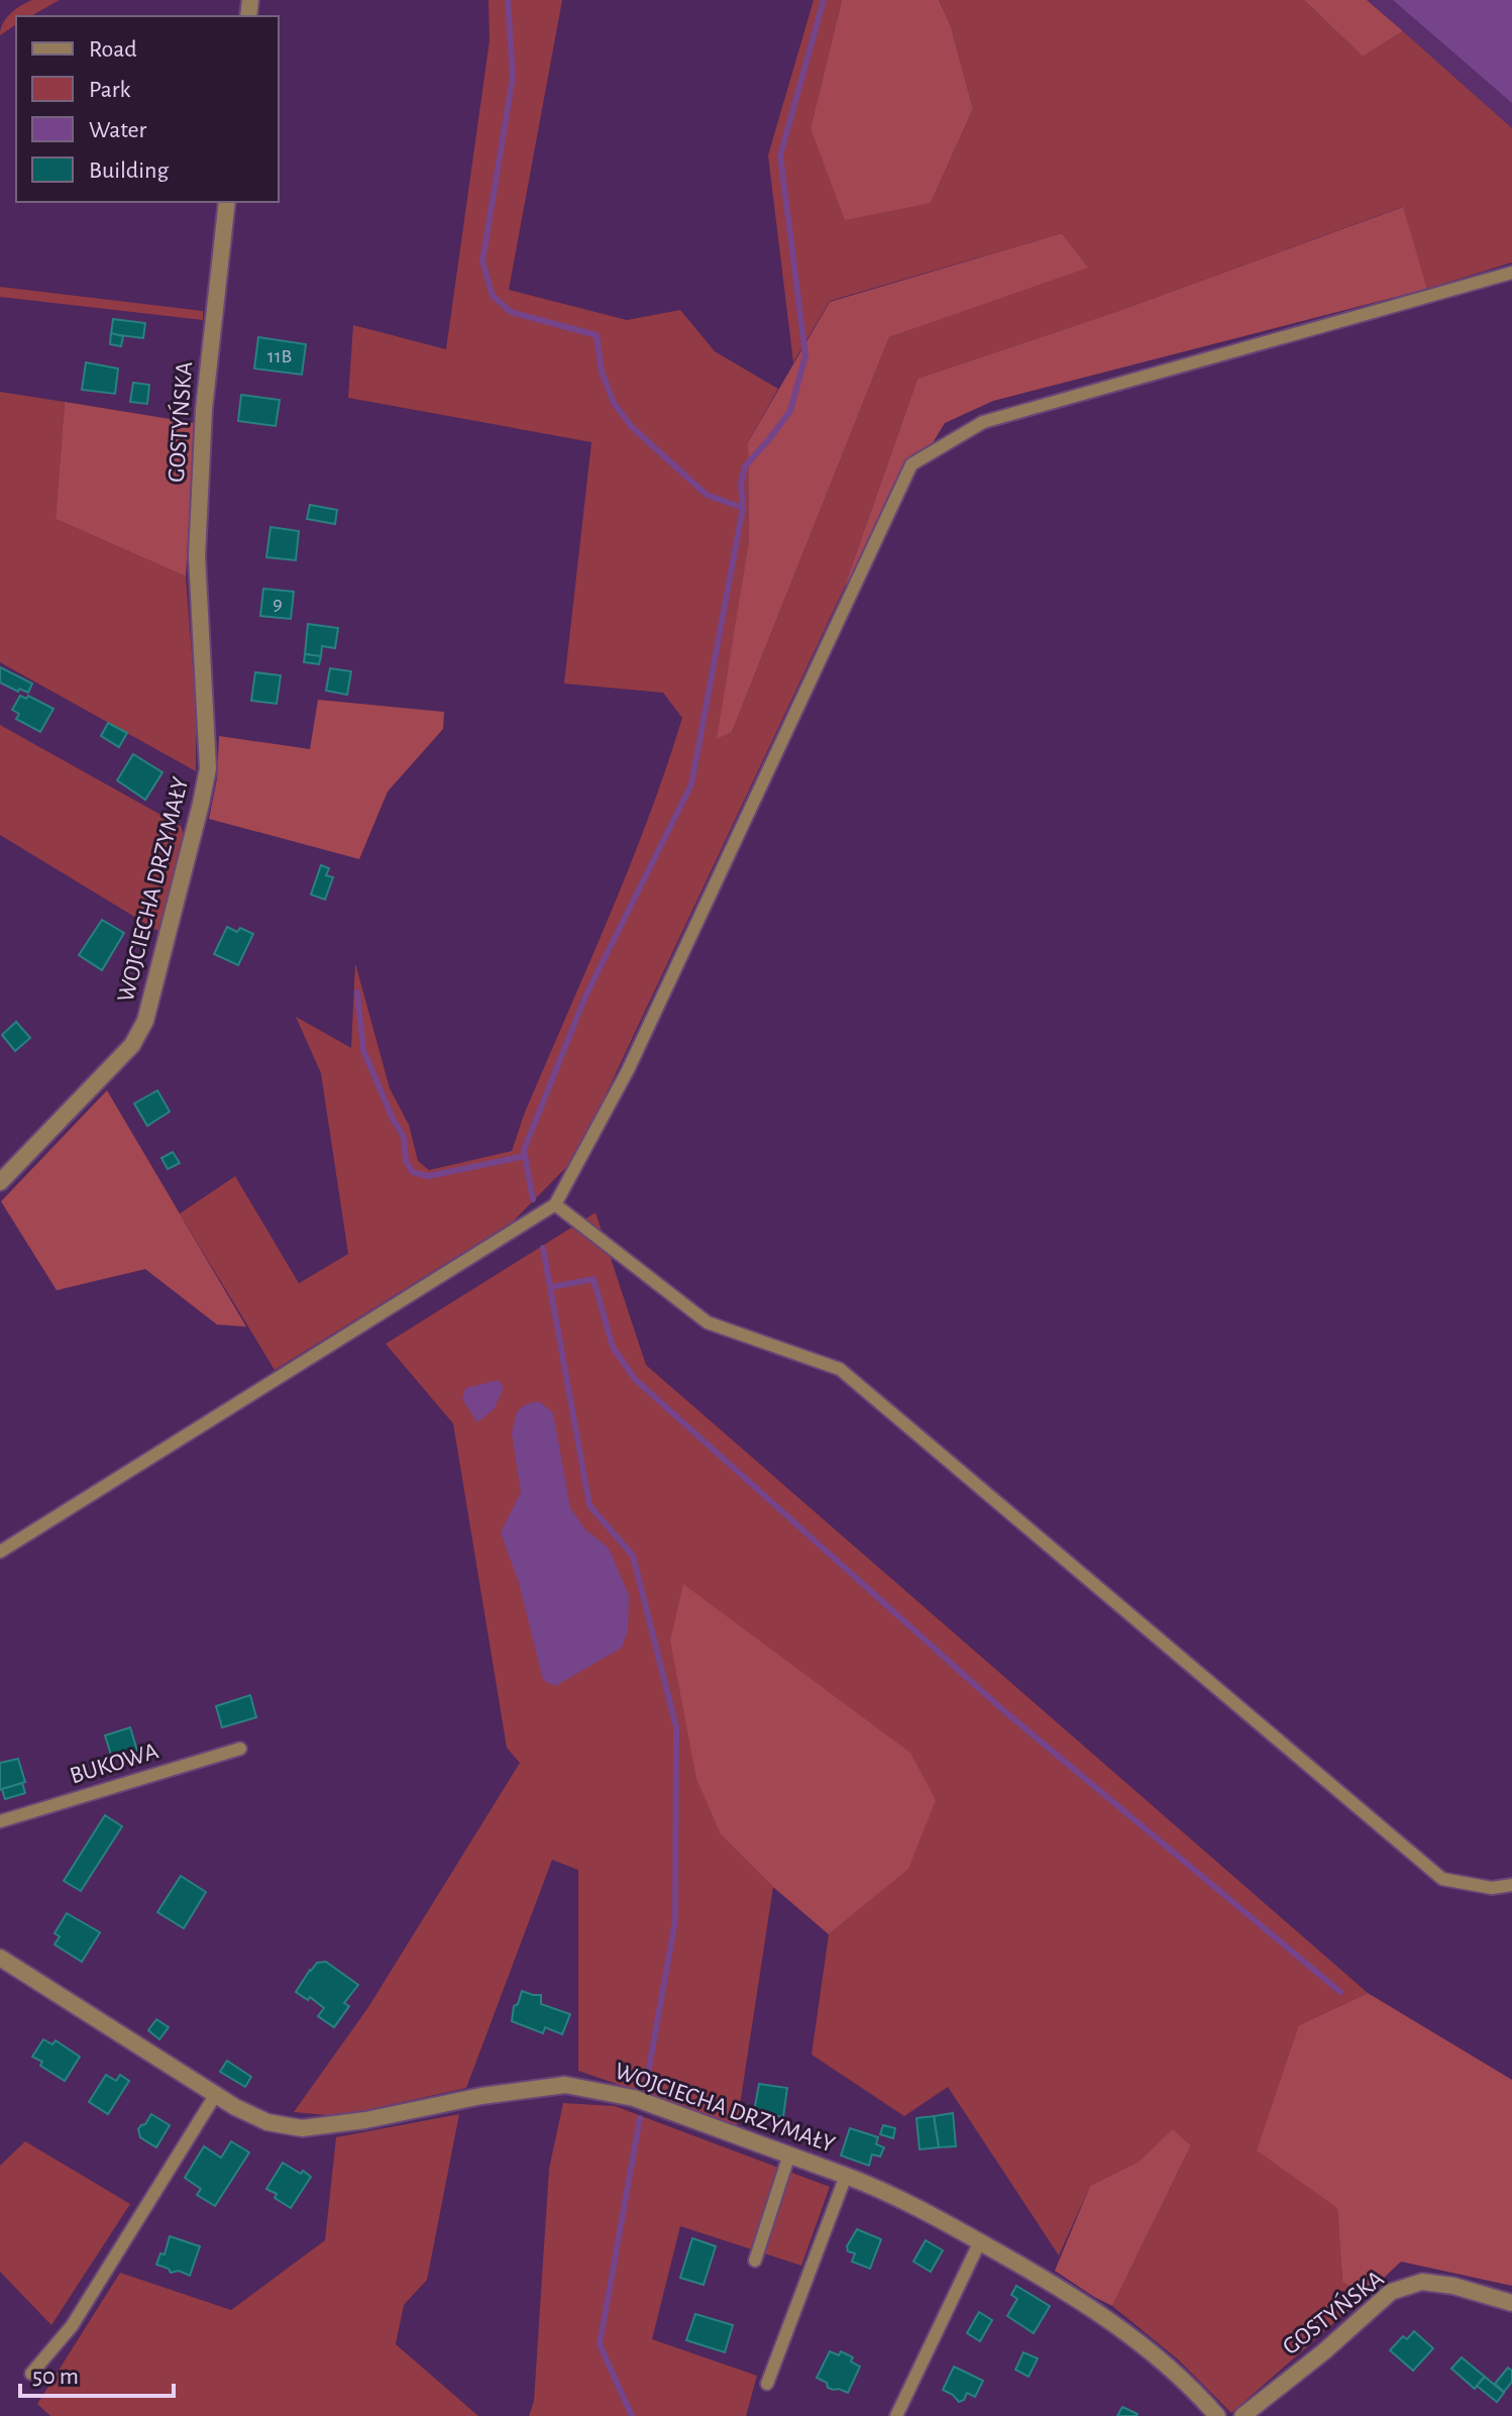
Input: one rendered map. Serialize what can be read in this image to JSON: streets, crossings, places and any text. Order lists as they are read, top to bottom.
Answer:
{
  "streets": {
    "street": ["GOSTYŃSKA", "WOJCIECHA DRZYMAŁY"],
    "lane": ["BUKOWA"]
  },
  "crossings": [
    ["GOSTYŃSKA", "WOJCIECHA DRZYMAŁY"]
  ],
  "house_numbers": ["11B", "9"],
  "legend": [
    "Road",
    "Park",
    "Water",
    "Building"
  ],
  "scale_bar": "50 m"
}
